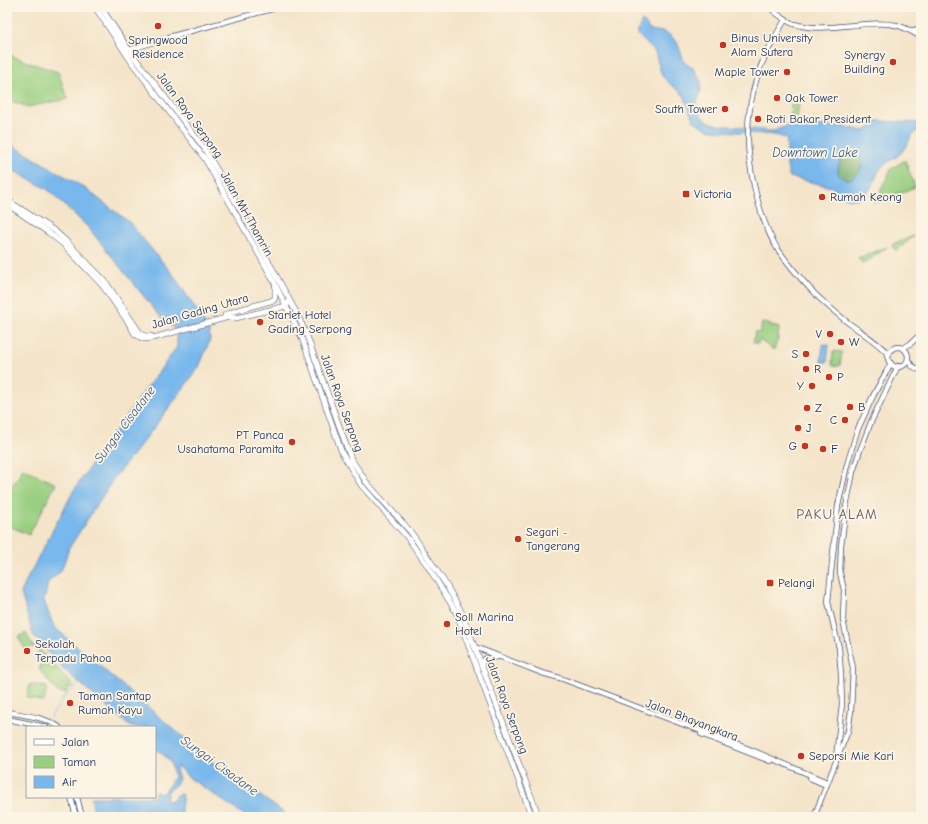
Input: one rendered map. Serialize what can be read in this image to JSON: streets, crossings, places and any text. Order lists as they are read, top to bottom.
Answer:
{
  "streets": {
    "main road": [
      "Jalan Raya Serpong",
      "Jalan MH.Thamrin",
      "Jalan Gading Utara",
      "Jalan Bhayangkara"
    ]
  },
  "crossings": [
    ["Jalan Raya Serpong", "Jalan MH.Thamrin"],
    ["Jalan Raya Serpong", "Jalan Gading Utara"],
    ["Jalan Raya Serpong", "Jalan Bhayangkara"],
    ["Jalan MH.Thamrin", "Jalan Gading Utara"]
  ],
  "districts": ["PAKU ALAM"],
  "water": ["Downtown Lake", "Sungai Cisadane"],
  "places": {
    "other": [
      "Springwood Residence",
      "Binus University Alam Sutera",
      "Synergy Building",
      "Maple Tower",
      "Oak Tower",
      "South Tower",
      "Roti Bakar President",
      "Rumah Keong",
      "Starlet Hotel Gading Serpong",
      "V",
      "W",
      "S",
      "R",
      "P",
      "Y",
      "B",
      "Z",
      "C",
      "J",
      "PT Panca Usahatama Paramita",
      "G",
      "F",
      "Segari - Tangerang",
      "Soll Marina Hotel",
      "Sekolah Terpadu Pahoa",
      "Taman Santap Rumah Kayu",
      "Seporsi Mie Kari"
    ],
    "transit": ["Victoria", "Pelangi"]
  },
  "legend": ["Jalan", "Taman", "Air"]
}
